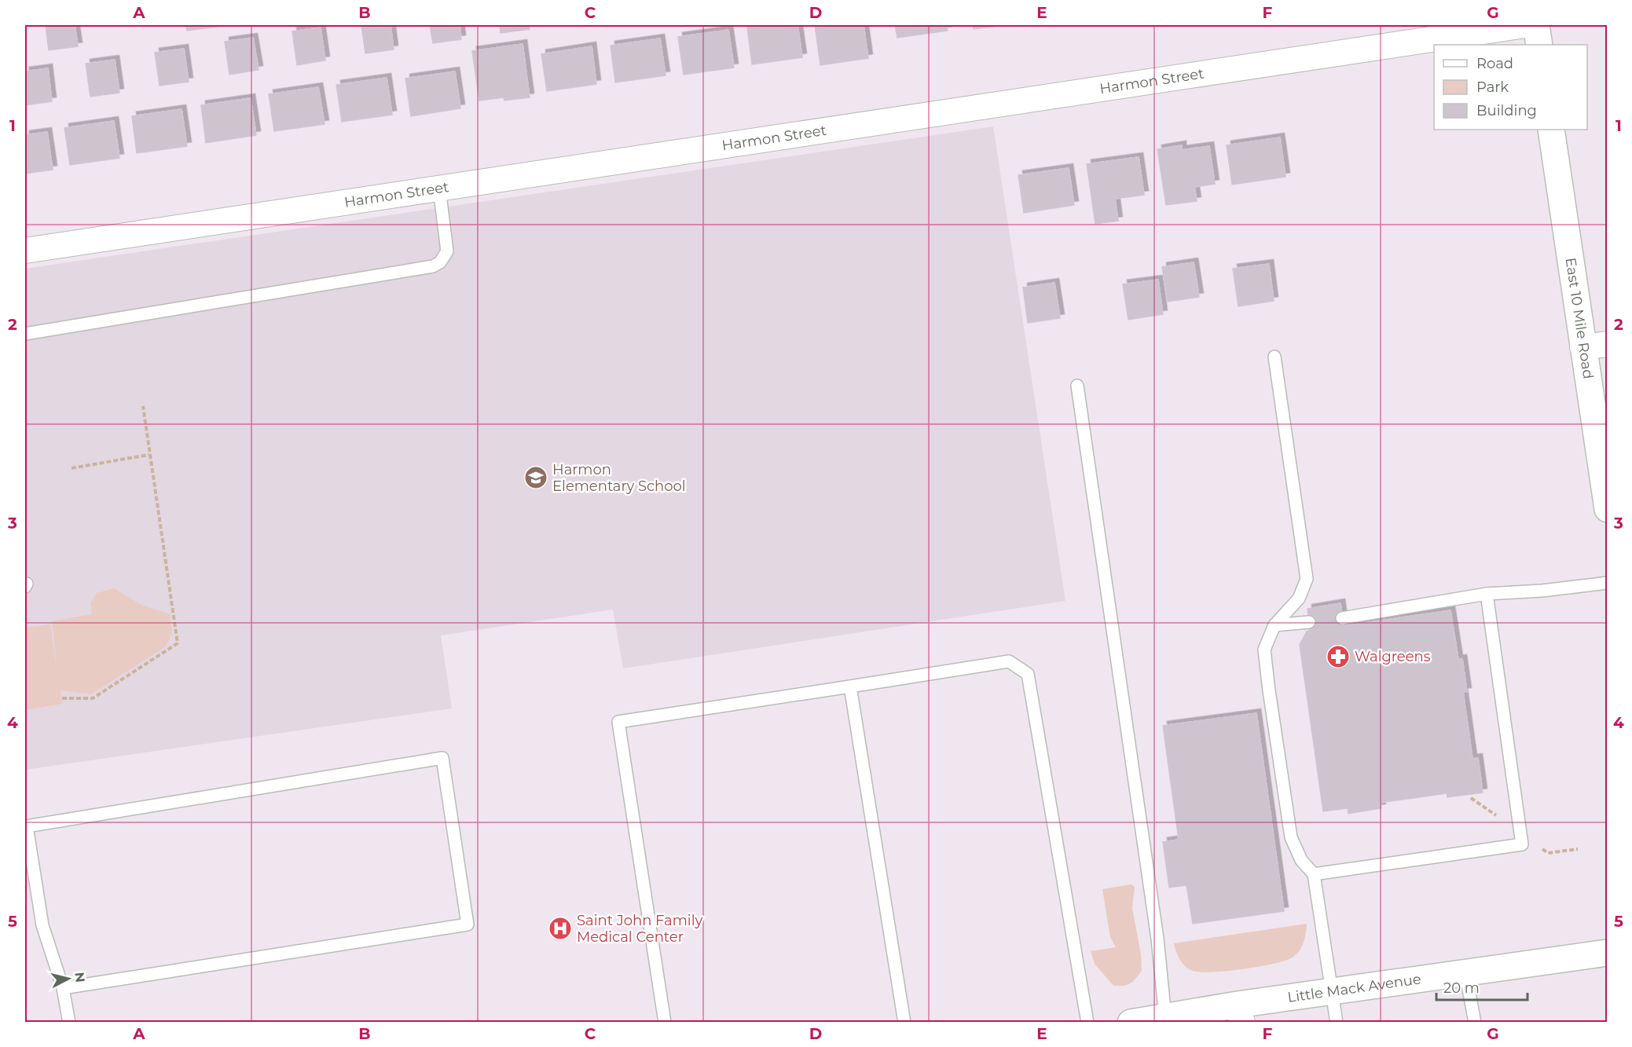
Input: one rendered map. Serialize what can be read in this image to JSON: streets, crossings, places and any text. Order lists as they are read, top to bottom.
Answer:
{
  "streets": {
    "main road": ["East 10 Mile Road", "Little Mack Avenue"],
    "street": ["Harmon Street"]
  },
  "places": {
    "school or university": ["Harmon Elementary School"],
    "pharmacy": ["Walgreens"],
    "hospital": ["Saint John Family Medical Center"]
  },
  "legend": ["Road", "Park", "Building"],
  "scale_bar": "20 m",
  "north": "right",
  "grid": {
    "columns": [
      "A",
      "B",
      "C",
      "D",
      "E",
      "F",
      "G"
    ],
    "rows": [
      "1",
      "2",
      "3",
      "4",
      "5"
    ]
  }
}
